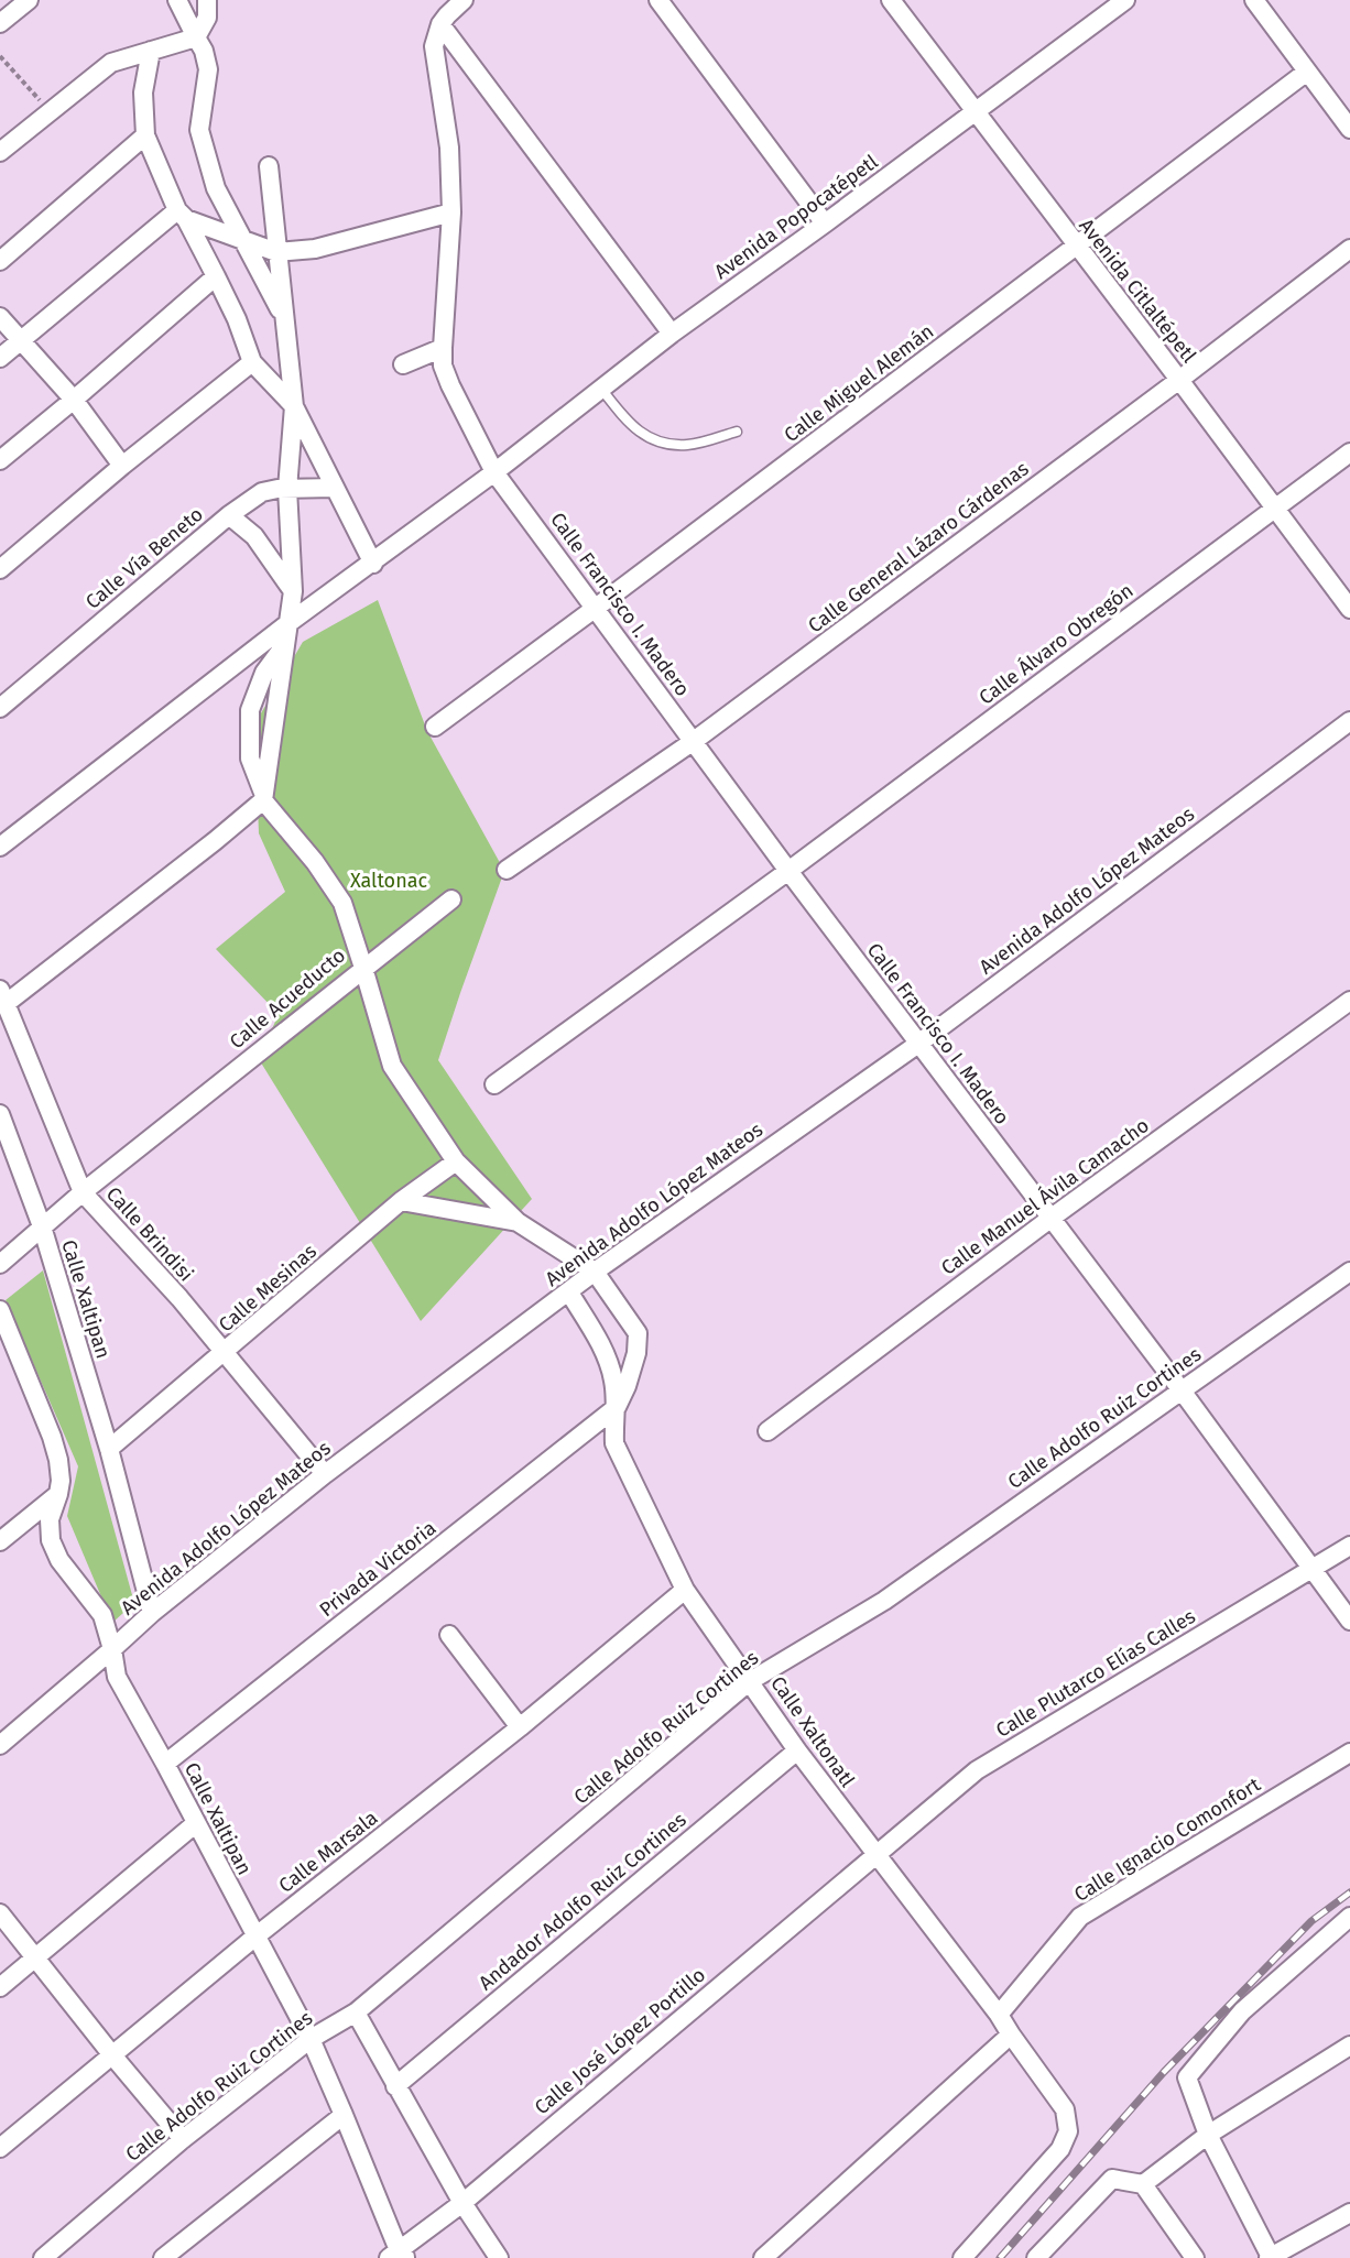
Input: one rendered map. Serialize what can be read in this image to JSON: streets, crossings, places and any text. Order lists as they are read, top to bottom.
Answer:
{
  "streets": {
    "street": [
      "Avenida Popocatépetl",
      "Avenida Citlaltépetl",
      "Calle Miguel Alemán",
      "Calle General Lázaro Cárdenas",
      "Calle Vía Beneto",
      "Calle Francisco I. Madero",
      "Calle Álvaro Obregón",
      "Avenida Adolfo López Mateos",
      "Calle Acueducto",
      "Calle Manuel Ávila Camacho",
      "Calle Brindisi",
      "Calle Mesinas",
      "Calle Xaltipan",
      "Calle Adolfo Ruiz Cortines",
      "Privada Victoria",
      "Calle Plutarco Elías Calles",
      "Calle Xaltonatl",
      "Calle Ignacio Comonfort",
      "Calle Marsala",
      "Andador Adolfo Ruiz Cortines",
      "Calle José López Portillo"
    ]
  },
  "crossings": [
    ["Avenida Popocatépetl", "Avenida Citlaltépetl"],
    ["Avenida Popocatépetl", "Calle Francisco I. Madero"],
    ["Avenida Citlaltépetl", "Calle Miguel Alemán"],
    ["Avenida Citlaltépetl", "Calle General Lázaro Cárdenas"],
    ["Avenida Citlaltépetl", "Calle Álvaro Obregón"],
    ["Calle Miguel Alemán", "Calle Francisco I. Madero"],
    ["Calle General Lázaro Cárdenas", "Calle Francisco I. Madero"],
    ["Calle Francisco I. Madero", "Calle Álvaro Obregón"],
    ["Calle Francisco I. Madero", "Avenida Adolfo López Mateos"],
    ["Calle Francisco I. Madero", "Calle Manuel Ávila Camacho"],
    ["Calle Francisco I. Madero", "Calle Adolfo Ruiz Cortines"],
    ["Calle Francisco I. Madero", "Calle Plutarco Elías Calles"],
    ["Avenida Adolfo López Mateos", "Calle Brindisi"],
    ["Avenida Adolfo López Mateos", "Calle Xaltipan"],
    ["Avenida Adolfo López Mateos", "Calle Xaltonatl"],
    ["Calle Acueducto", "Calle Brindisi"],
    ["Calle Acueducto", "Calle Xaltipan"],
    ["Calle Brindisi", "Calle Mesinas"],
    ["Calle Mesinas", "Calle Xaltipan"],
    ["Calle Xaltipan", "Calle Adolfo Ruiz Cortines"],
    ["Calle Xaltipan", "Privada Victoria"],
    ["Calle Xaltipan", "Calle Marsala"],
    ["Calle Xaltipan", "Calle José López Portillo"],
    ["Calle Adolfo Ruiz Cortines", "Calle Xaltonatl"],
    ["Privada Victoria", "Calle Xaltonatl"],
    ["Calle Plutarco Elías Calles", "Calle Xaltonatl"],
    ["Calle Plutarco Elías Calles", "Calle José López Portillo"],
    ["Calle Xaltonatl", "Calle Ignacio Comonfort"],
    ["Calle Xaltonatl", "Calle Marsala"],
    ["Calle Xaltonatl", "Andador Adolfo Ruiz Cortines"],
    ["Calle Xaltonatl", "Calle José López Portillo"]
  ],
  "parks": ["Xaltonac"]
}
